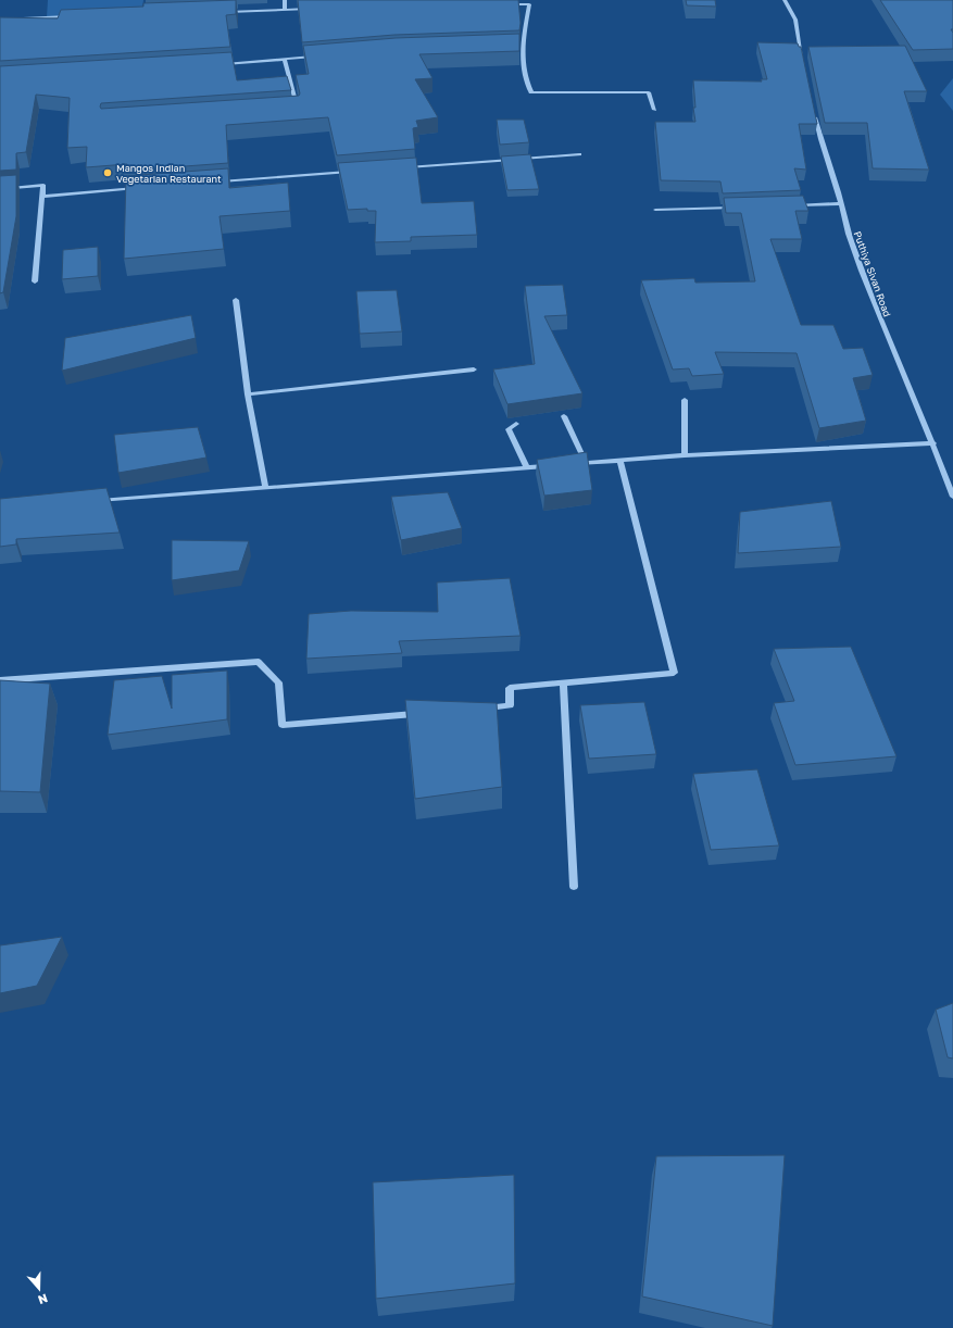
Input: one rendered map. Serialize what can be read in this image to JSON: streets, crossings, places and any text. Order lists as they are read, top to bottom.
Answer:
{
  "streets": {
    "street": ["Puthiya Sivan Road"]
  },
  "places": ["Mangos Indian Vegetarian Restaurant"],
  "north": "bottom"
}
